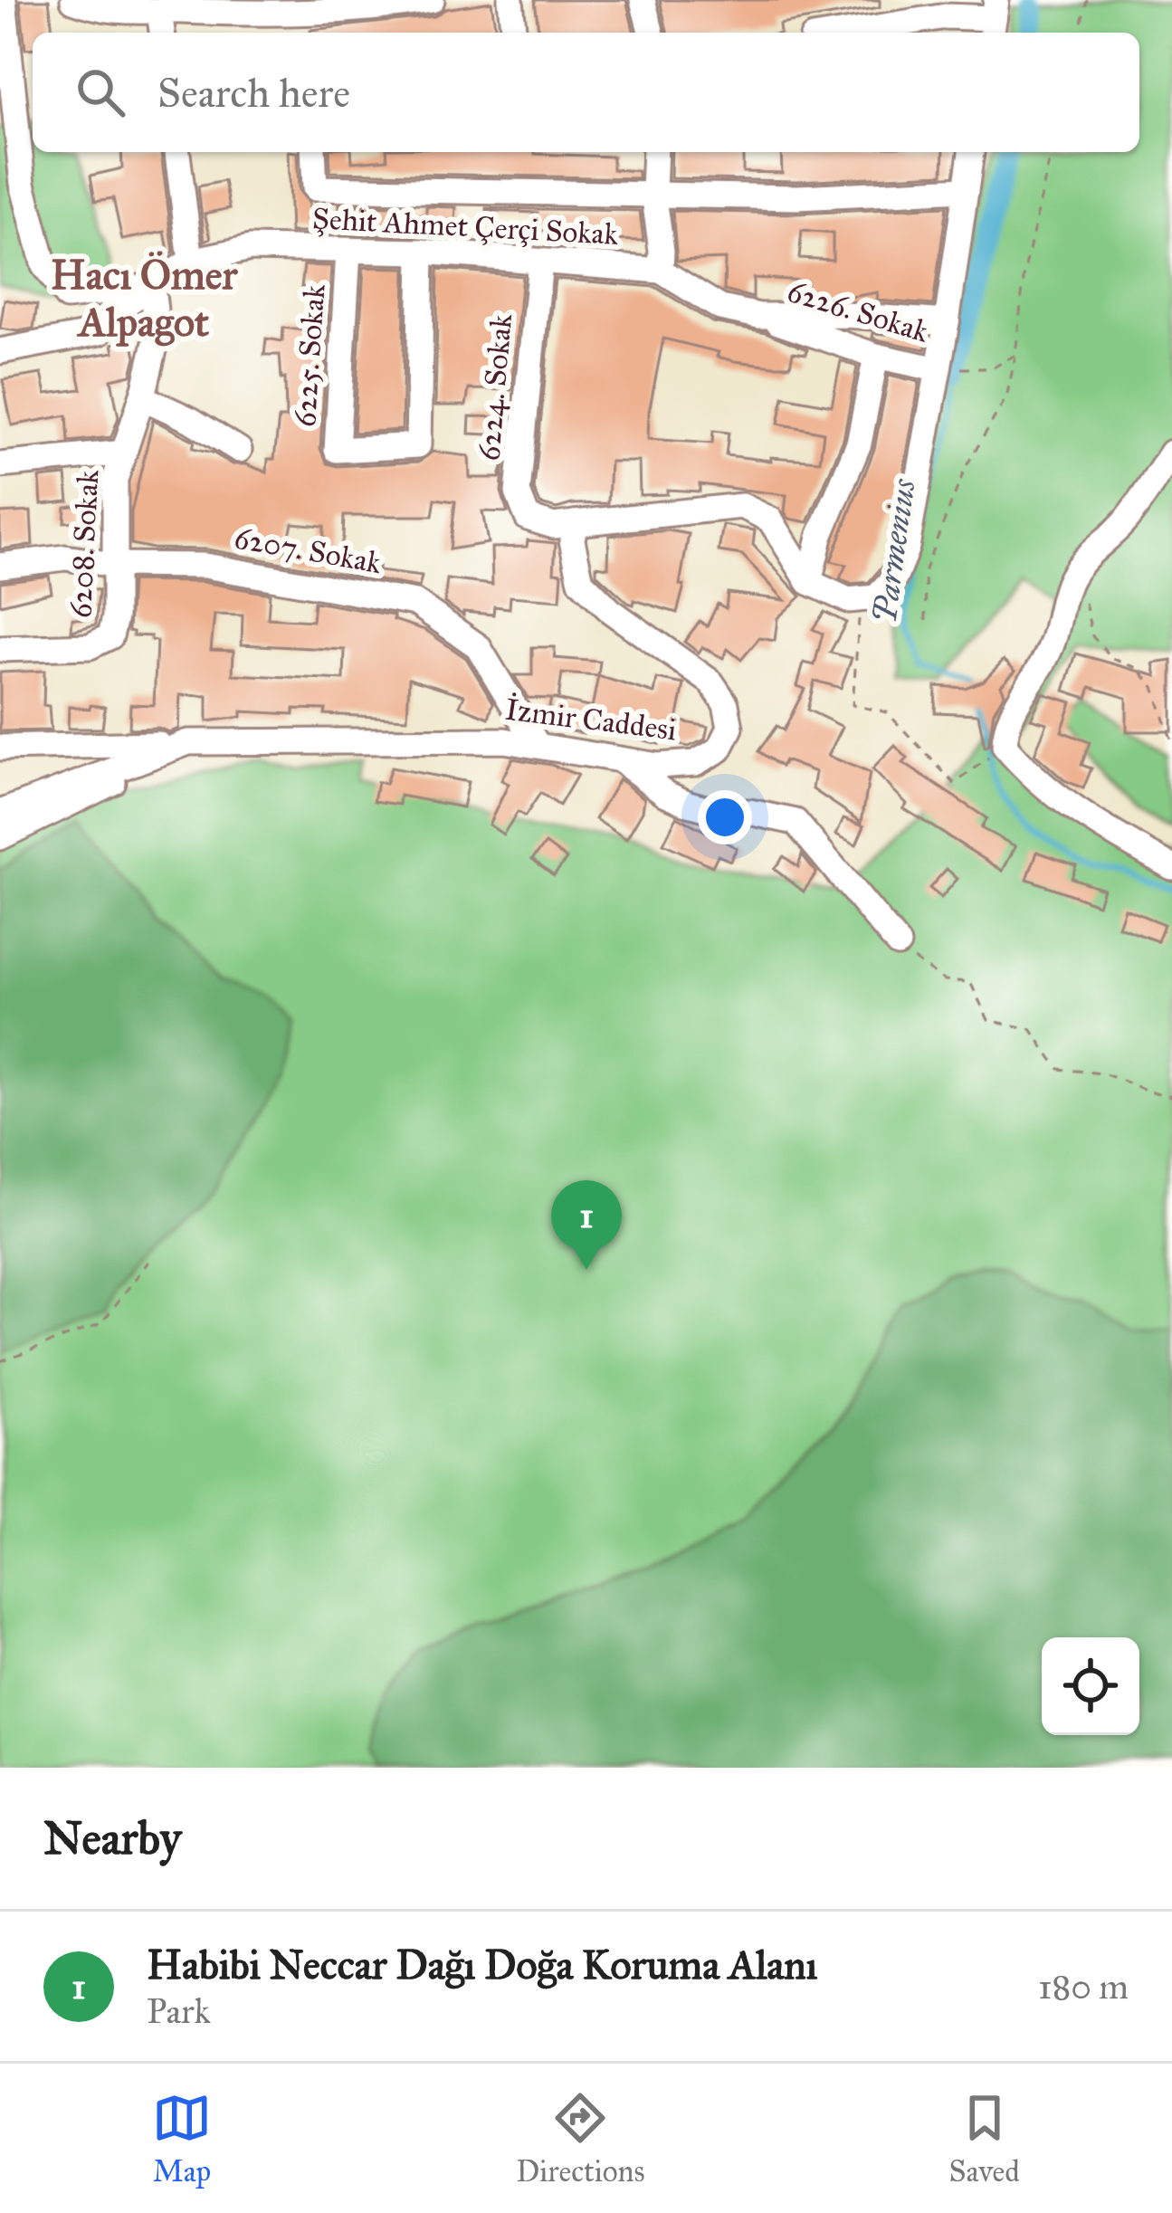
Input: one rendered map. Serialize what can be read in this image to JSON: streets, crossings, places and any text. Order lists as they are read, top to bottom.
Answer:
{
  "streets": {
    "street": [
      "Şehit Ahmet Çerçi Sokak",
      "6226. Sokak",
      "6225. Sokak",
      "6224. Sokak",
      "6208. Sokak",
      "6207. Sokak",
      "İzmir Caddesi"
    ]
  },
  "crossings": [
    ["Şehit Ahmet Çerçi Sokak", "6226. Sokak"],
    ["Şehit Ahmet Çerçi Sokak", "6225. Sokak"],
    ["Şehit Ahmet Çerçi Sokak", "6224. Sokak"],
    ["Şehit Ahmet Çerçi Sokak", "6208. Sokak"],
    ["6224. Sokak", "İzmir Caddesi"],
    ["6208. Sokak", "6207. Sokak"],
    ["6207. Sokak", "İzmir Caddesi"]
  ],
  "districts": ["Hacı Ömer Alpagot"],
  "water": ["Parmenius"],
  "page": {
    "search": "Search here",
    "pins": "1",
    "heading": "Nearby",
    "list": [
      {
        "mark": "1",
        "name": "Habibi Neccar Dağı Doğa Koruma Alanı",
        "note": "Park",
        "value": "180 m"
      }
    ],
    "nav": ["Map", "Directions", "Saved"]
  }
}
